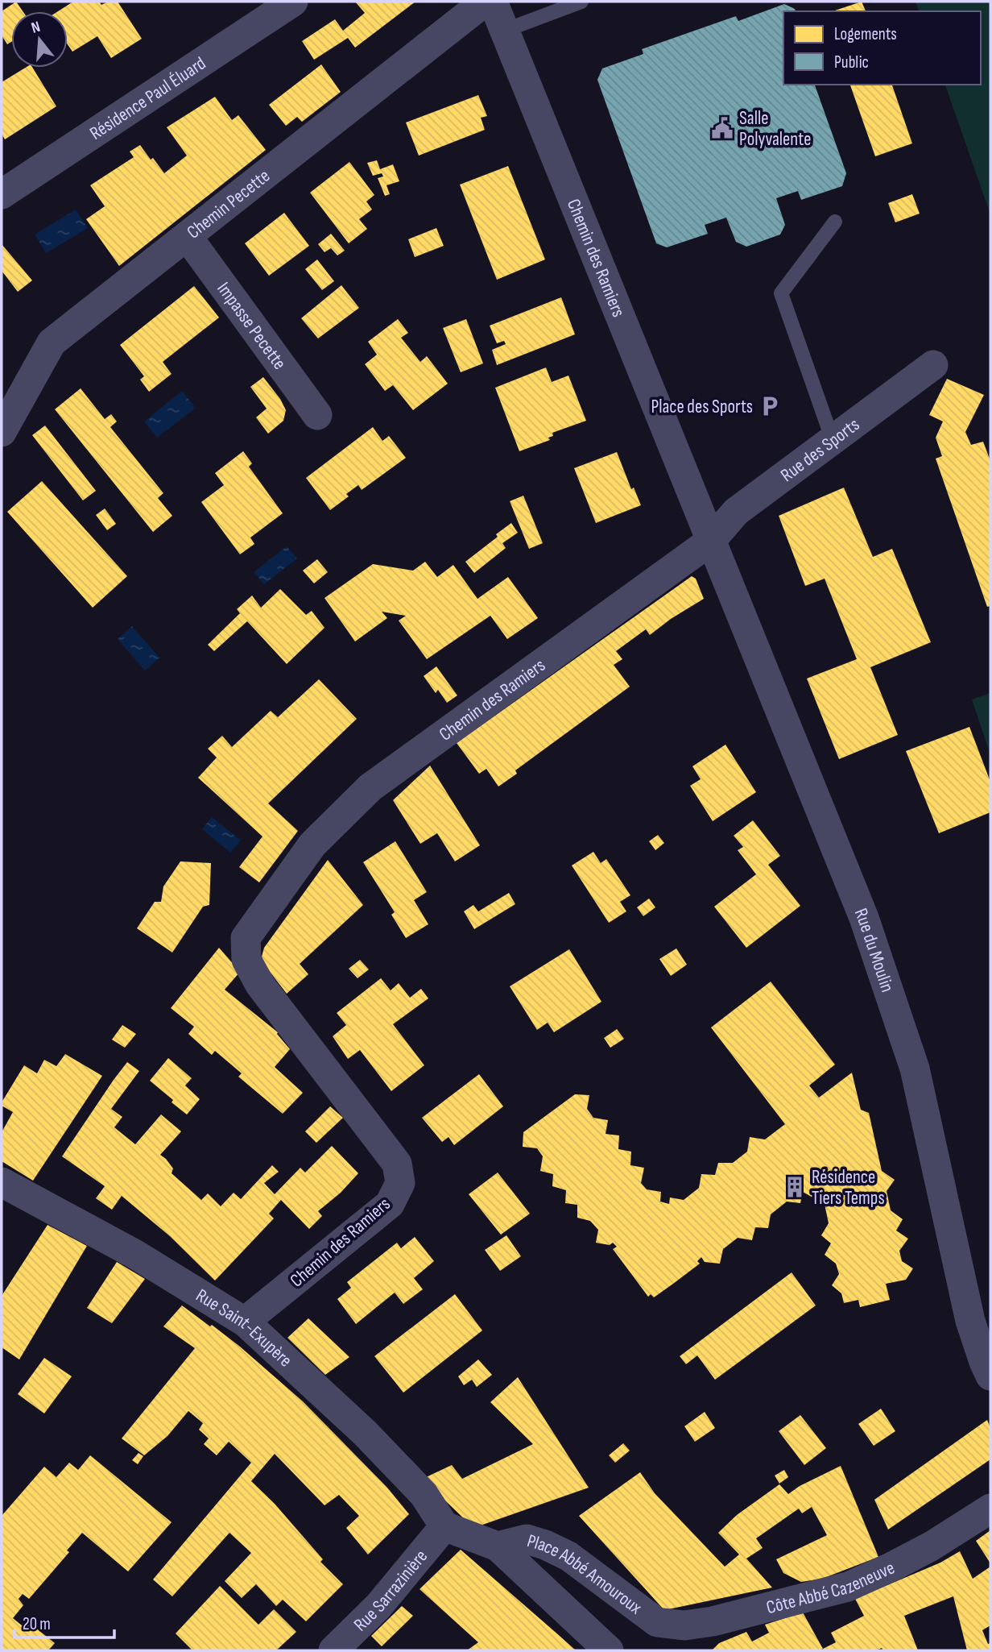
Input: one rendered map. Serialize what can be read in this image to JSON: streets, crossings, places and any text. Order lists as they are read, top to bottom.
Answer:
{
  "streets": {
    "street": [
      "Résidence Paul Éluard",
      "Chemin Pecette",
      "Chemin des Ramiers",
      "Impasse Pecette",
      "Rue des Sports",
      "Rue du Moulin",
      "Rue Saint-Exupère",
      "Place Abbé Amouroux",
      "Côte Abbé Cazeneuve",
      "Rue Sarrazinière"
    ]
  },
  "crossings": [
    ["Chemin Pecette", "Impasse Pecette"],
    ["Chemin des Ramiers", "Rue des Sports"],
    ["Chemin des Ramiers", "Rue du Moulin"],
    ["Chemin des Ramiers", "Rue Saint-Exupère"],
    ["Rue des Sports", "Rue du Moulin"],
    ["Rue Saint-Exupère", "Place Abbé Amouroux"],
    ["Rue Saint-Exupère", "Rue Sarrazinière"],
    ["Place Abbé Amouroux", "Côte Abbé Cazeneuve"],
    ["Place Abbé Amouroux", "Rue Sarrazinière"]
  ],
  "places": {
    "public building": ["Salle Polyvalente"],
    "parking": ["Place des Sports"],
    "building": ["Résidence Tiers Temps"]
  },
  "legend": ["Logements", "Public"],
  "scale_bar": "20 m",
  "north": "top"
}
